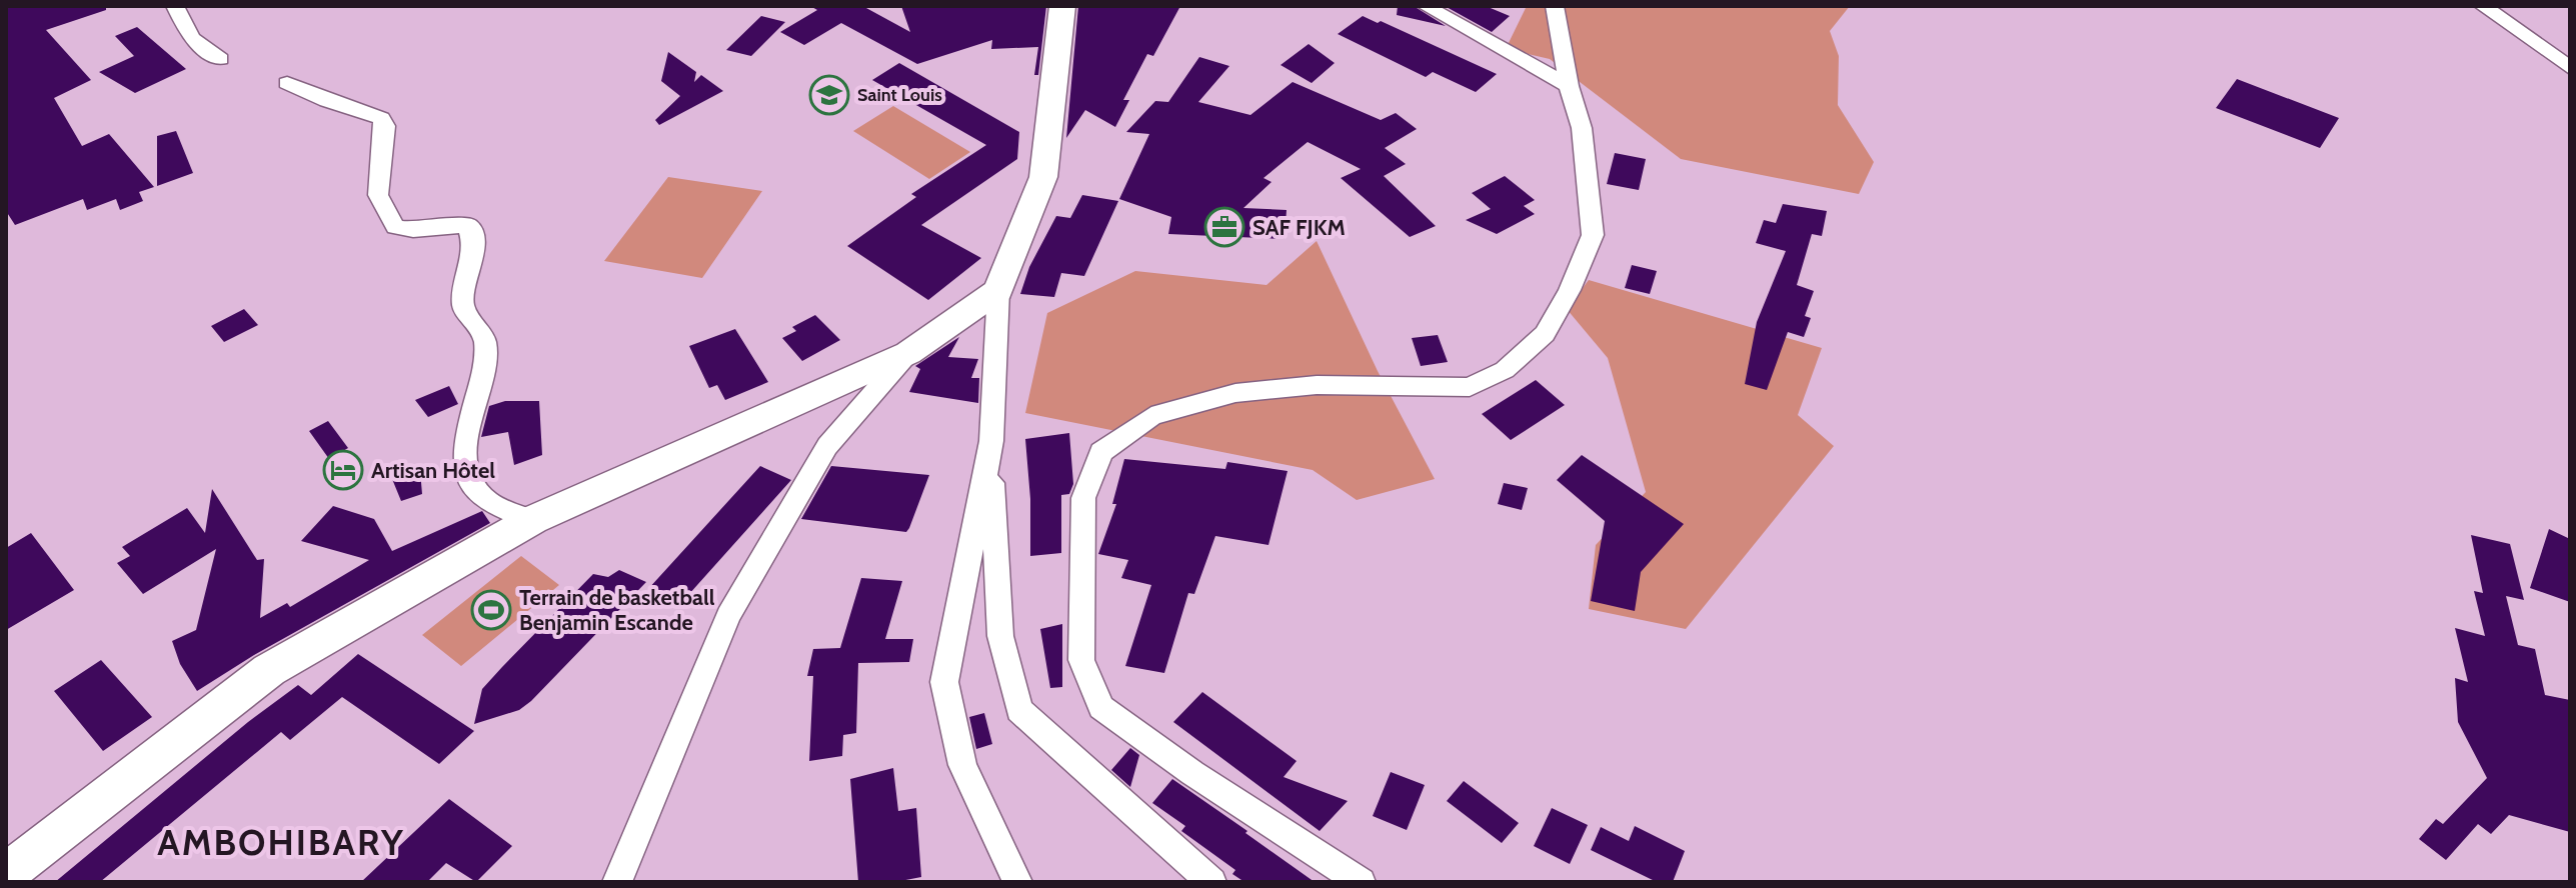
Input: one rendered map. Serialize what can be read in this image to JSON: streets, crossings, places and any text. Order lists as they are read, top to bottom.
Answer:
{
  "districts": ["AMBOHIBARY"],
  "places": {
    "school or university": ["Saint Louis"],
    "office": ["SAF FJKM"],
    "hotel": ["Artisan Hôtel"],
    "sports": ["Terrain de basketball Benjamin Escande"]
  }
}
